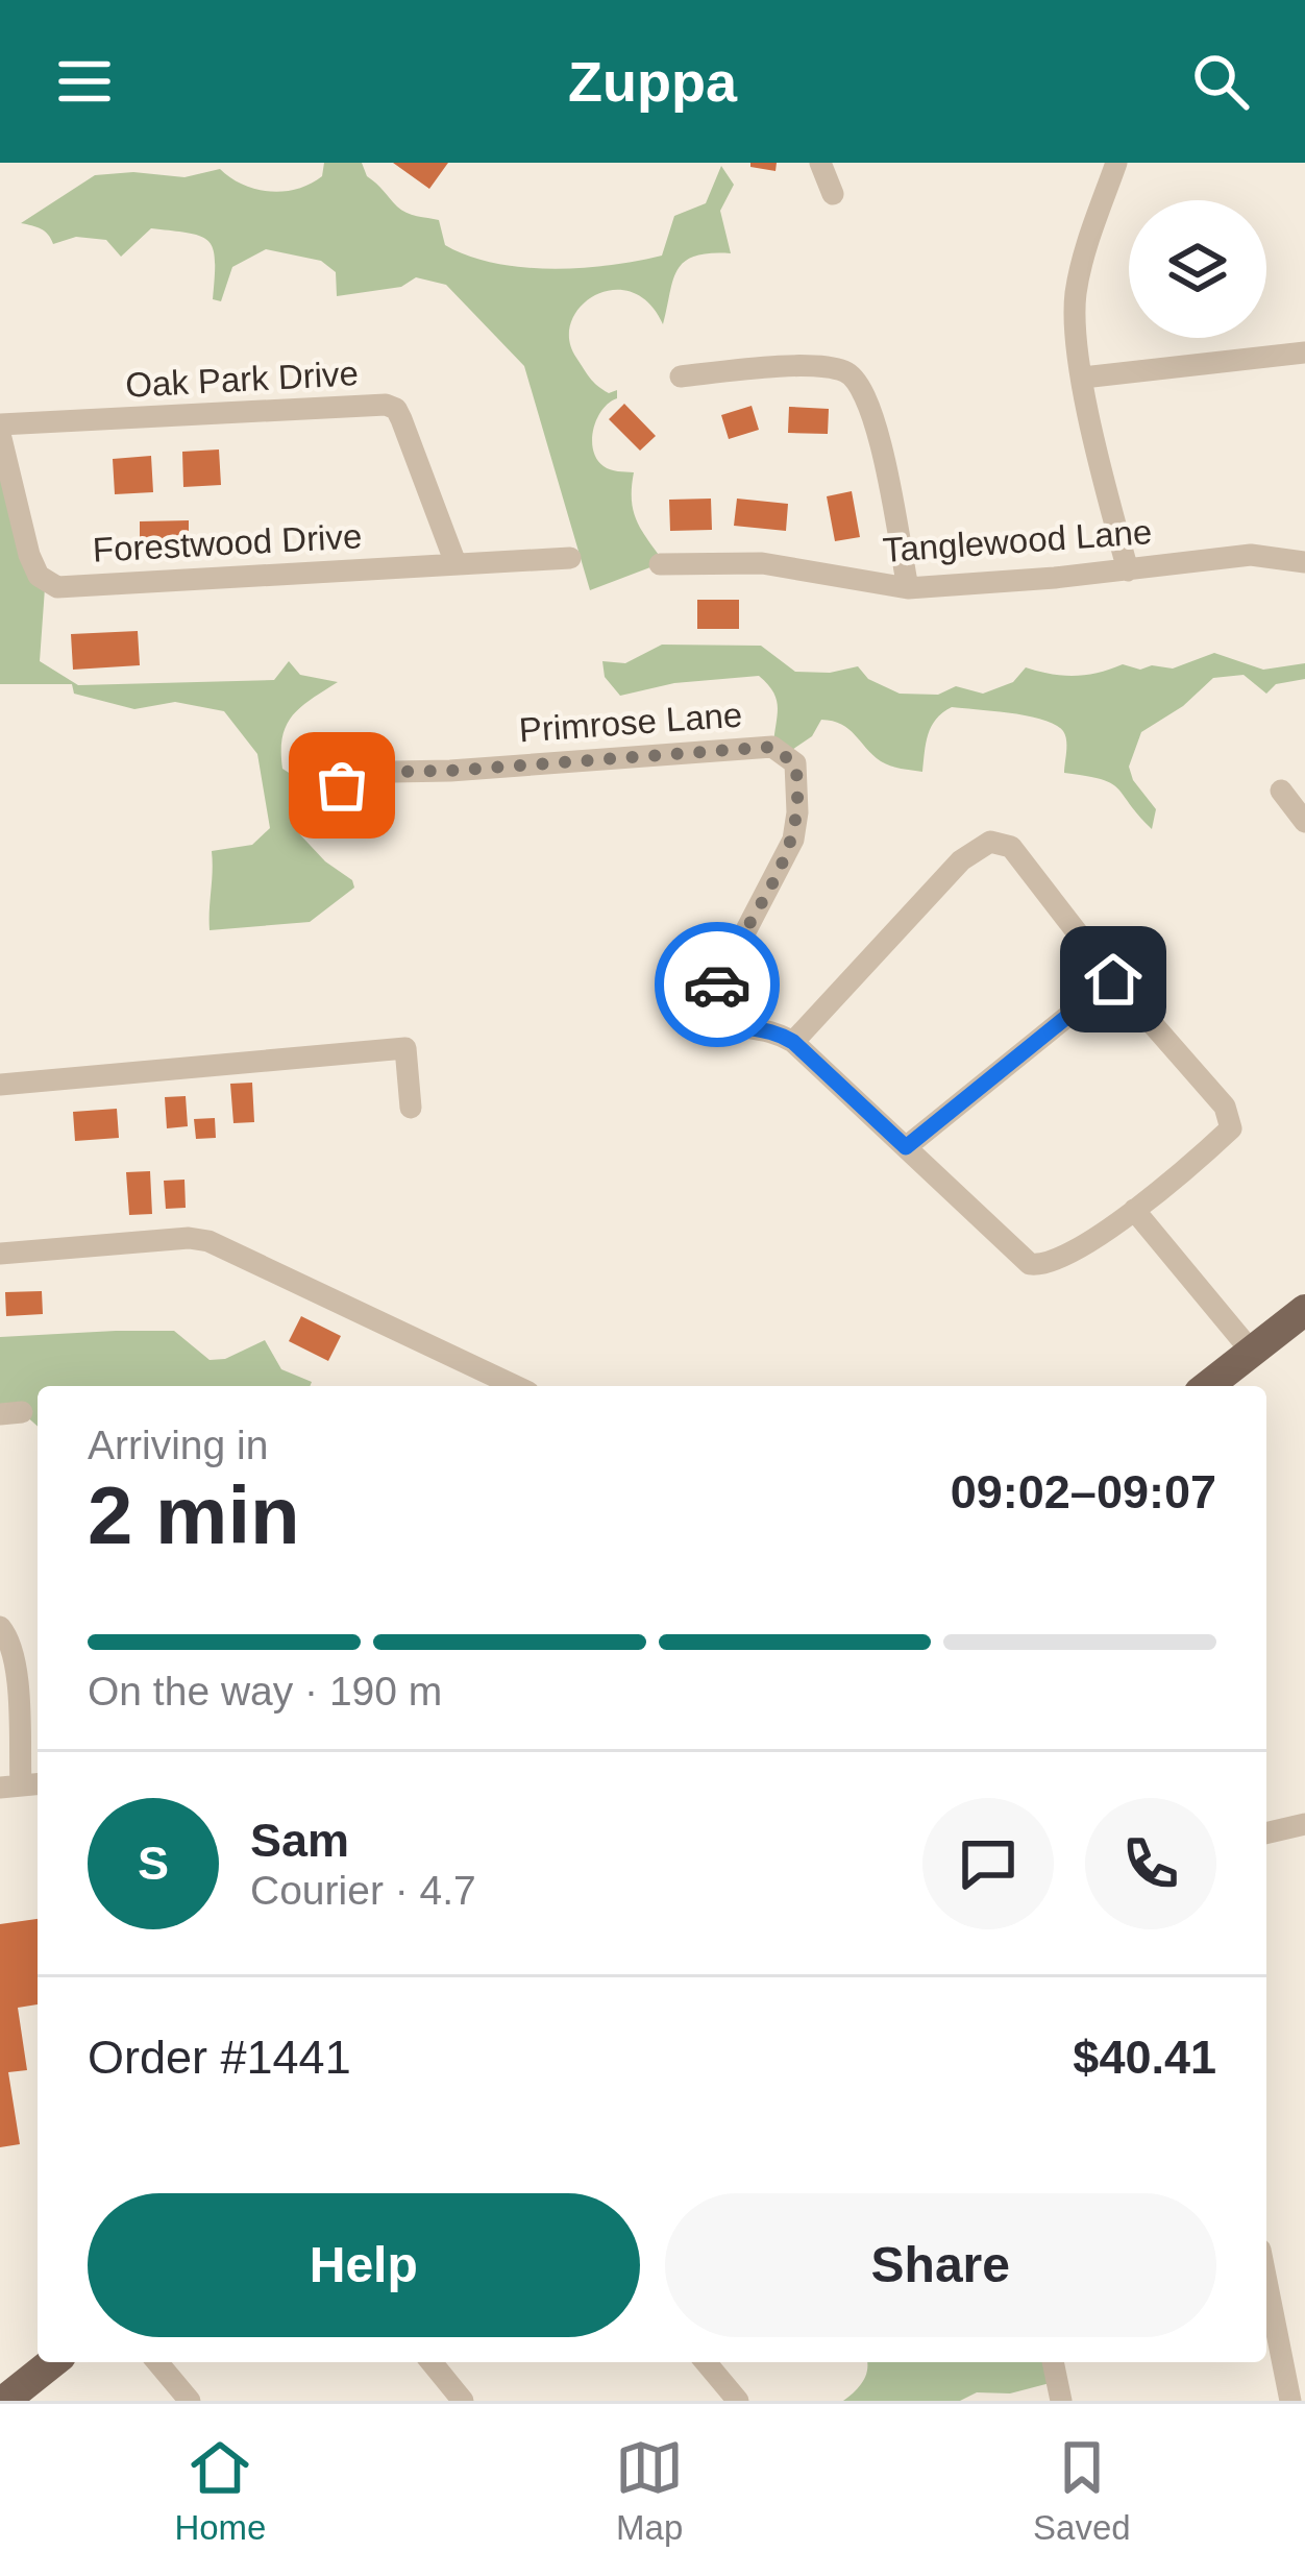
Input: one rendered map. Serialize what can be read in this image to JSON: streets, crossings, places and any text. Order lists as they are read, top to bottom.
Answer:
{
  "streets": {
    "street": [
      "Oak Park Drive",
      "Tanglewood Lane",
      "Forestwood Drive",
      "Primrose Lane"
    ]
  },
  "crossings": [
    ["Oak Park Drive", "Forestwood Drive"]
  ],
  "page": {
    "header": "Zuppa",
    "heading": ["2 min", "Arriving in", "09:02–09:07"],
    "panel": [
      "Sam",
      "Courier · 4.7",
      "Order #1441",
      "$40.41"
    ],
    "bar": "On the way · 190 m",
    "round": "S",
    "buttons": ["Help", "Share"],
    "tabs": ["Home", "Map", "Saved"]
  }
}
